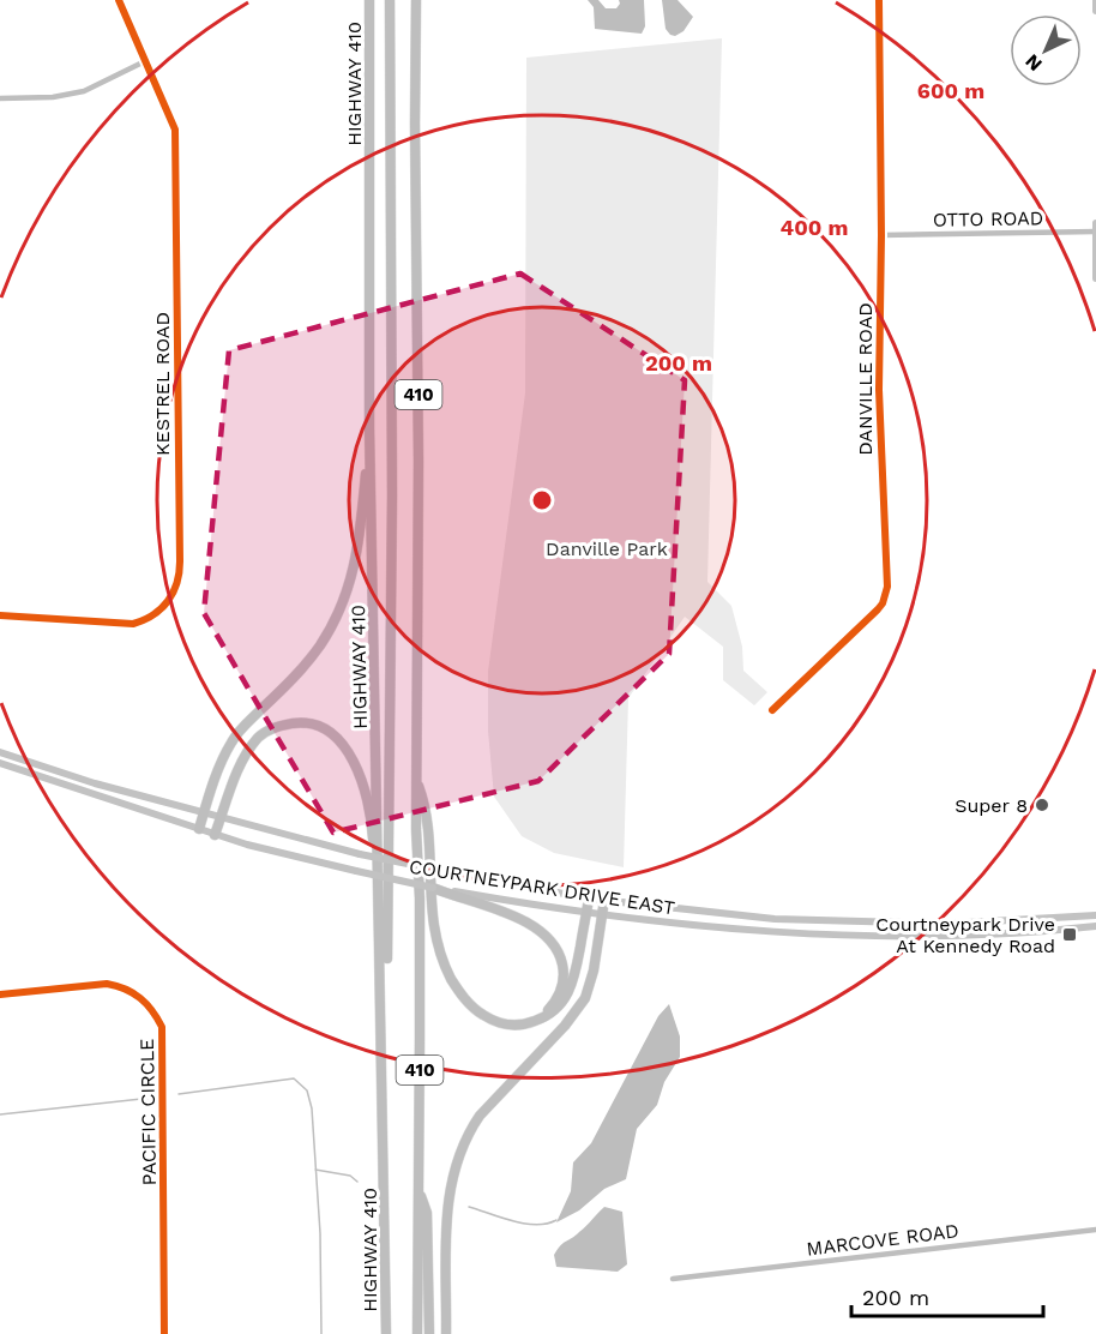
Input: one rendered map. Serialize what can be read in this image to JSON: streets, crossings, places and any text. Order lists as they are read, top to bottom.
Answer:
{
  "streets": {
    "highway": ["HIGHWAY 410", "410"],
    "main road": ["COURTNEYPARK DRIVE EAST"],
    "street": [
      "OTTO ROAD",
      "DANVILLE ROAD",
      "KESTREL ROAD",
      "PACIFIC CIRCLE",
      "MARCOVE ROAD"
    ]
  },
  "crossings": [
    ["OTTO ROAD", "DANVILLE ROAD"]
  ],
  "parks": ["Danville Park"],
  "places": {
    "other": ["Super 8"],
    "transit": ["Courtneypark Drive At Kennedy Road"]
  },
  "scale_bar": "200 m",
  "north": "bottom left",
  "rings": ["600 m", "400 m", "200 m"]
}
